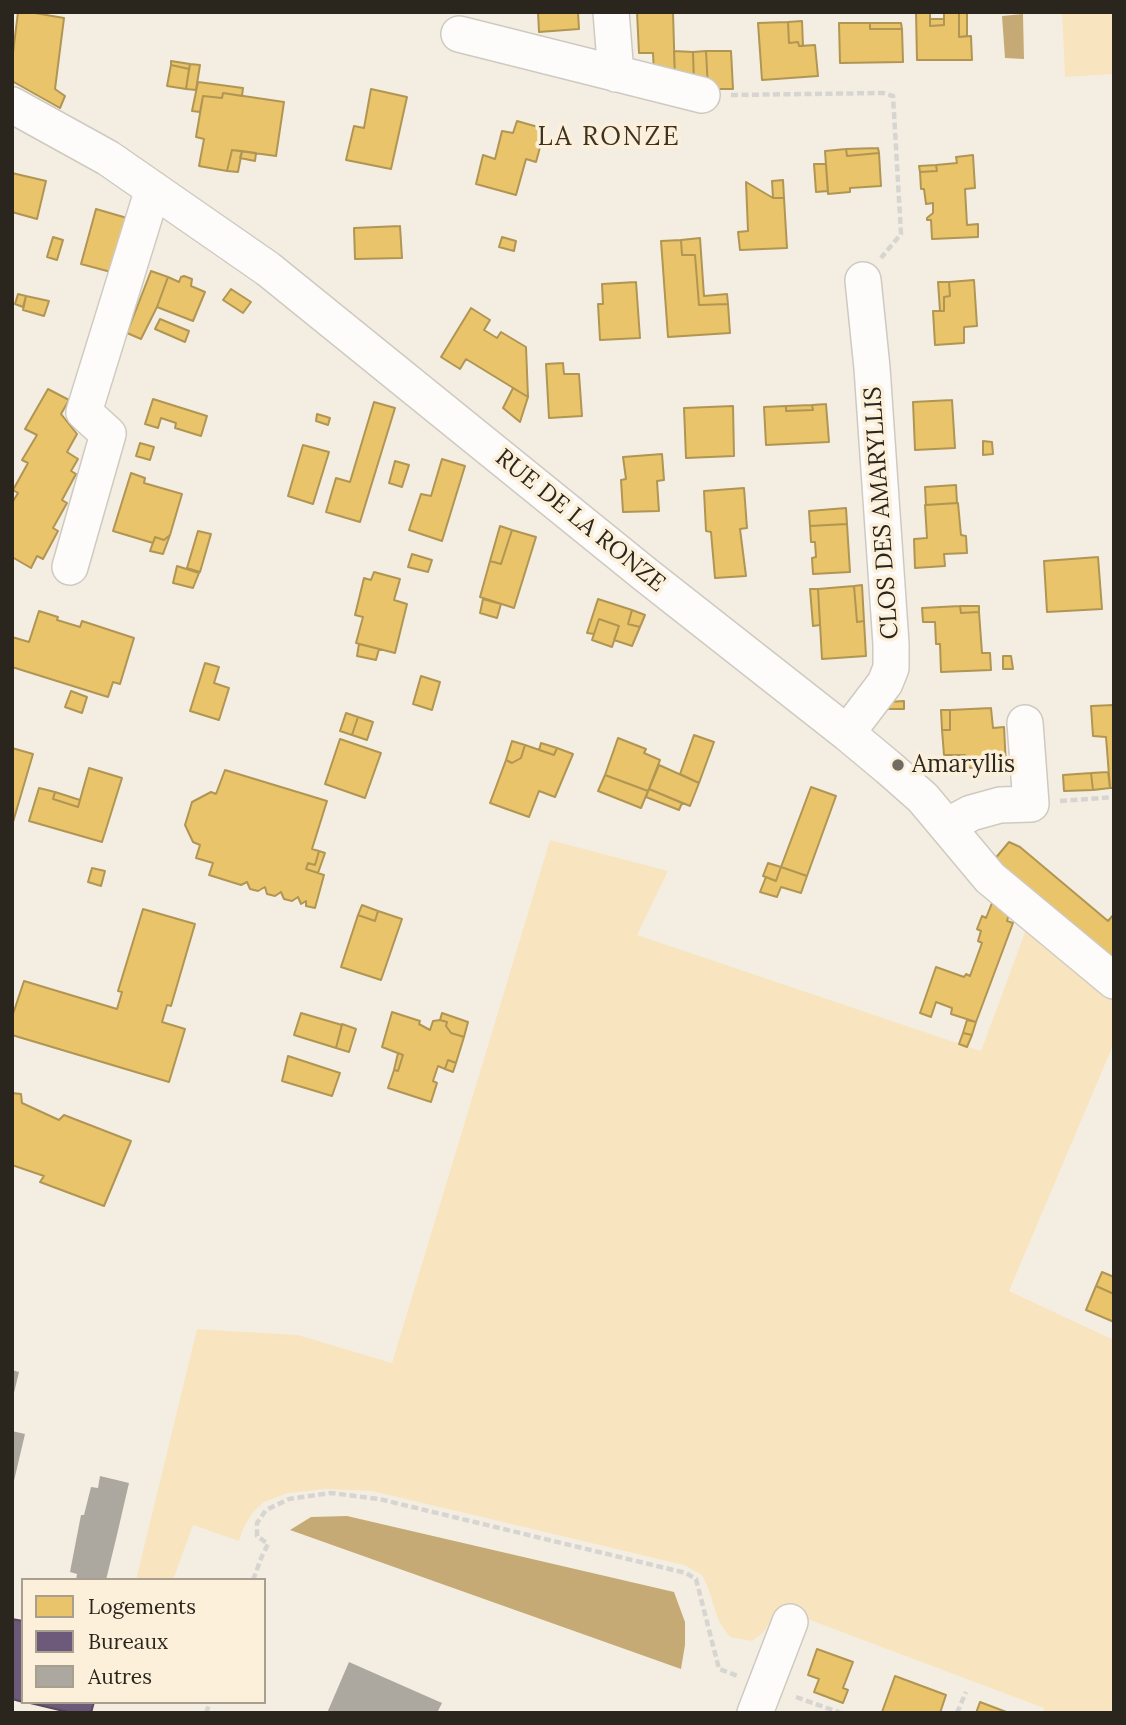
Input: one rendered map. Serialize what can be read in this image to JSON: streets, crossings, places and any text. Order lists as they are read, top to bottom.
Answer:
{
  "streets": {
    "street": ["CLOS DES AMARYLLIS", "RUE DE LA RONZE"]
  },
  "crossings": [
    ["CLOS DES AMARYLLIS", "RUE DE LA RONZE"]
  ],
  "districts": ["LA RONZE"],
  "places": ["Amaryllis"],
  "legend": ["Logements", "Bureaux", "Autres"]
}
